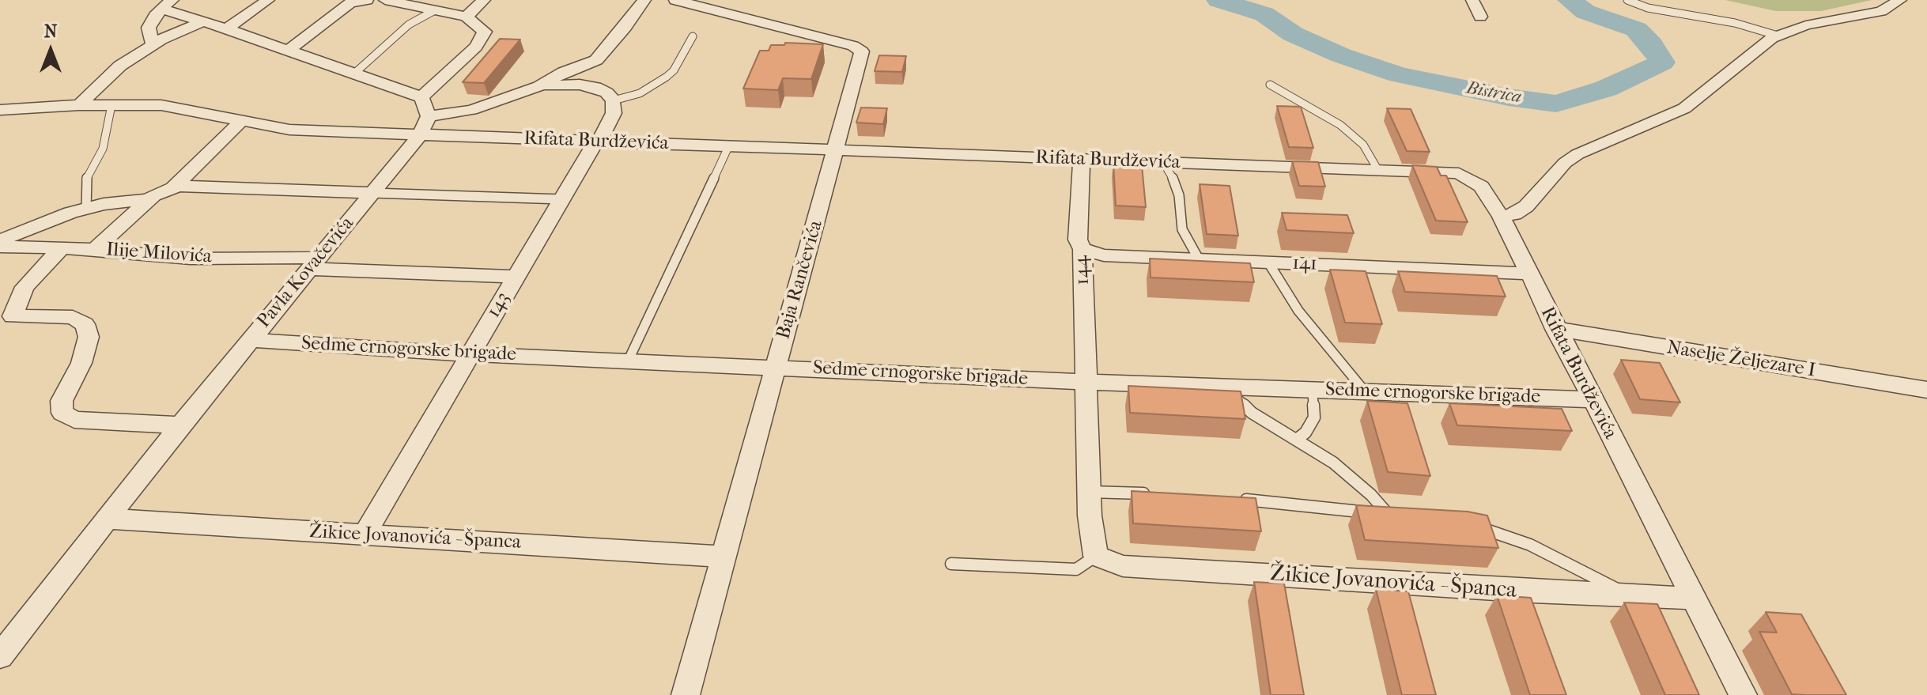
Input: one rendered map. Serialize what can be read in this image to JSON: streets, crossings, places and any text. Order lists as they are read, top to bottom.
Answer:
{
  "streets": {
    "street": [
      "Rifata Burdževića",
      "Ilije Milovića",
      "141",
      "144",
      "Pavla Kovačevića",
      "Baja Rančevića",
      "143",
      "Sedme crnogorske brigade",
      "Naselje Željezare I",
      "Žikice Jovanovića - Španca"
    ]
  },
  "crossings": [
    ["Rifata Burdževića", "141"],
    ["Rifata Burdževića", "144"],
    ["Rifata Burdževića", "Pavla Kovačevića"],
    ["Rifata Burdževića", "Baja Rančevića"],
    ["Rifata Burdževića", "143"],
    ["Rifata Burdževića", "Sedme crnogorske brigade"],
    ["Rifata Burdževića", "Naselje Željezare I"],
    ["Rifata Burdževića", "Žikice Jovanovića - Španca"],
    ["Ilije Milovića", "Pavla Kovačevića"],
    ["Ilije Milovića", "143"],
    ["141", "144"],
    ["144", "Sedme crnogorske brigade"],
    ["144", "Žikice Jovanovića - Španca"],
    ["Pavla Kovačevića", "Sedme crnogorske brigade"],
    ["Pavla Kovačevića", "Žikice Jovanovića - Španca"],
    ["Baja Rančevića", "Sedme crnogorske brigade"],
    ["Baja Rančevića", "Žikice Jovanovića - Španca"],
    ["143", "Sedme crnogorske brigade"],
    ["143", "Žikice Jovanovića - Španca"]
  ],
  "water": ["Bistrica"],
  "north": "top"
}
